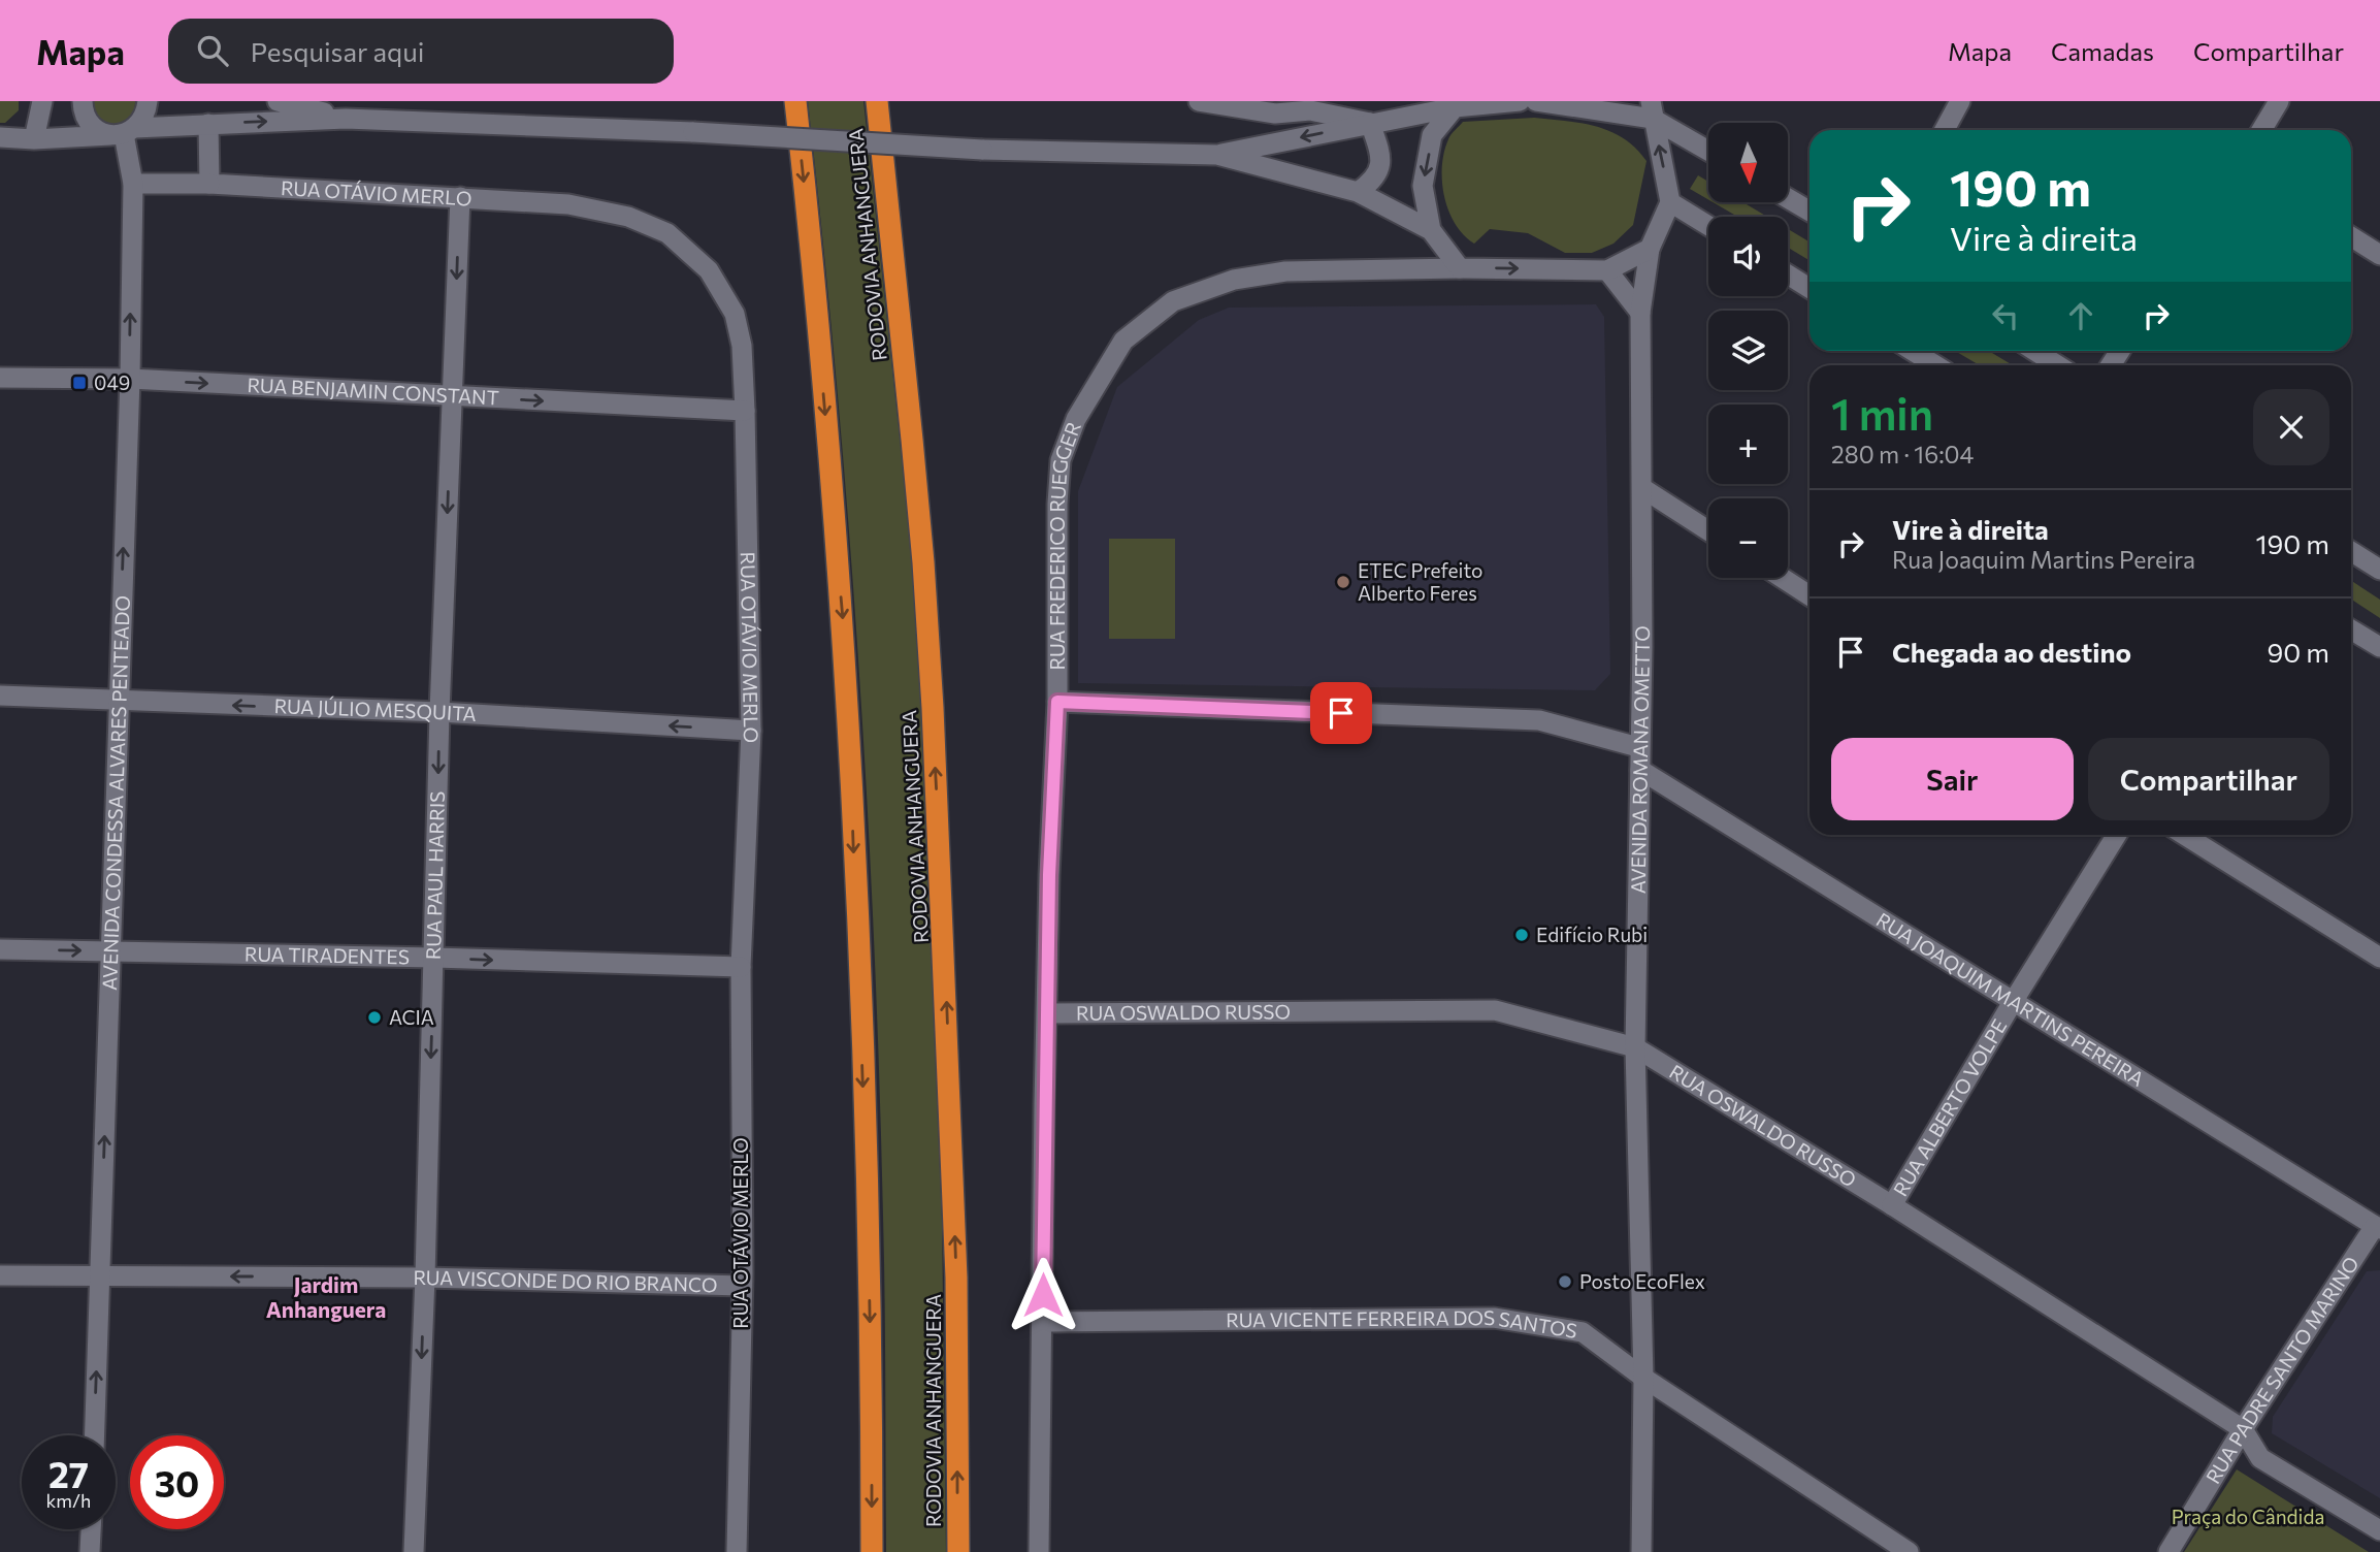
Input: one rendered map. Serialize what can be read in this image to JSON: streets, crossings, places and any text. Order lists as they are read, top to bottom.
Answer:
{
  "streets": {
    "highway": ["RODOVIA ANHANGUERA"],
    "street": [
      "RUA OTÁVIO MERLO",
      "RUA BENJAMIN CONSTANT",
      "RUA FREDERICO RUEGGER",
      "RUA JÚLIO MESQUITA",
      "AVENIDA ROMANA OMETTO",
      "AVENIDA CONDESSA ALVARES PENTEADO",
      "RUA PAUL HARRIS",
      "RUA TIRADENTES",
      "RUA JOAQUIM MARTINS PEREIRA",
      "RUA OSWALDO RUSSO",
      "RUA ALBERTO VOLPE",
      "RUA VISCONDE DO RIO BRANCO",
      "RUA VICENTE FERREIRA DOS SANTOS",
      "RUA PADRE SANTO MARINO"
    ]
  },
  "crossings": [
    ["RUA OTÁVIO MERLO", "RUA BENJAMIN CONSTANT"],
    ["RUA OTÁVIO MERLO", "RUA JÚLIO MESQUITA"],
    ["RUA OTÁVIO MERLO", "AVENIDA CONDESSA ALVARES PENTEADO"],
    ["RUA OTÁVIO MERLO", "RUA PAUL HARRIS"],
    ["RUA OTÁVIO MERLO", "RUA TIRADENTES"],
    ["RUA OTÁVIO MERLO", "RUA VISCONDE DO RIO BRANCO"],
    ["RUA BENJAMIN CONSTANT", "AVENIDA CONDESSA ALVARES PENTEADO"],
    ["RUA BENJAMIN CONSTANT", "RUA PAUL HARRIS"],
    ["RUA FREDERICO RUEGGER", "RUA OSWALDO RUSSO"],
    ["RUA FREDERICO RUEGGER", "RUA VICENTE FERREIRA DOS SANTOS"],
    ["RUA JÚLIO MESQUITA", "AVENIDA CONDESSA ALVARES PENTEADO"],
    ["RUA JÚLIO MESQUITA", "RUA PAUL HARRIS"],
    ["AVENIDA ROMANA OMETTO", "RUA JOAQUIM MARTINS PEREIRA"],
    ["AVENIDA ROMANA OMETTO", "RUA OSWALDO RUSSO"],
    ["AVENIDA ROMANA OMETTO", "RUA VICENTE FERREIRA DOS SANTOS"],
    ["AVENIDA CONDESSA ALVARES PENTEADO", "RUA TIRADENTES"],
    ["AVENIDA CONDESSA ALVARES PENTEADO", "RUA VISCONDE DO RIO BRANCO"],
    ["RUA PAUL HARRIS", "RUA TIRADENTES"],
    ["RUA PAUL HARRIS", "RUA VISCONDE DO RIO BRANCO"],
    ["RUA JOAQUIM MARTINS PEREIRA", "RUA ALBERTO VOLPE"],
    ["RUA JOAQUIM MARTINS PEREIRA", "RUA PADRE SANTO MARINO"],
    ["RUA OSWALDO RUSSO", "RUA ALBERTO VOLPE"],
    ["RUA OSWALDO RUSSO", "RUA PADRE SANTO MARINO"]
  ],
  "one_way": [
    "RUA BENJAMIN CONSTANT",
    "RUA JÚLIO MESQUITA",
    "AVENIDA CONDESSA ALVARES PENTEADO",
    "RUA PAUL HARRIS",
    "RUA TIRADENTES",
    "RUA VISCONDE DO RIO BRANCO"
  ],
  "districts": ["Jardim Anhanguera"],
  "parks": ["Praça do Cândida"],
  "places": {
    "transit": ["049"],
    "other": [
      "ETEC Prefeito Alberto Feres",
      "Edifício Rubi",
      "ACIA",
      "Posto EcoFlex"
    ]
  },
  "north": "bottom",
  "page": {
    "header": "Mapa",
    "search": "Pesquisar aqui",
    "nav": ["Mapa", "Camadas", "Compartilhar"],
    "map_buttons": ["+", "−"],
    "turn": ["190 m", "Vire à direita"],
    "heading": ["1 min", "280 m · 16:04"],
    "list": [
      {
        "name": "Vire à direita",
        "note": "Rua Joaquim Martins Pereira",
        "value": "190 m"
      },
      {
        "name": "Chegada ao destino",
        "value": "90 m"
      }
    ],
    "buttons": ["Sair", "Compartilhar"],
    "speed": "27 km/h",
    "limit": "30"
  }
}
